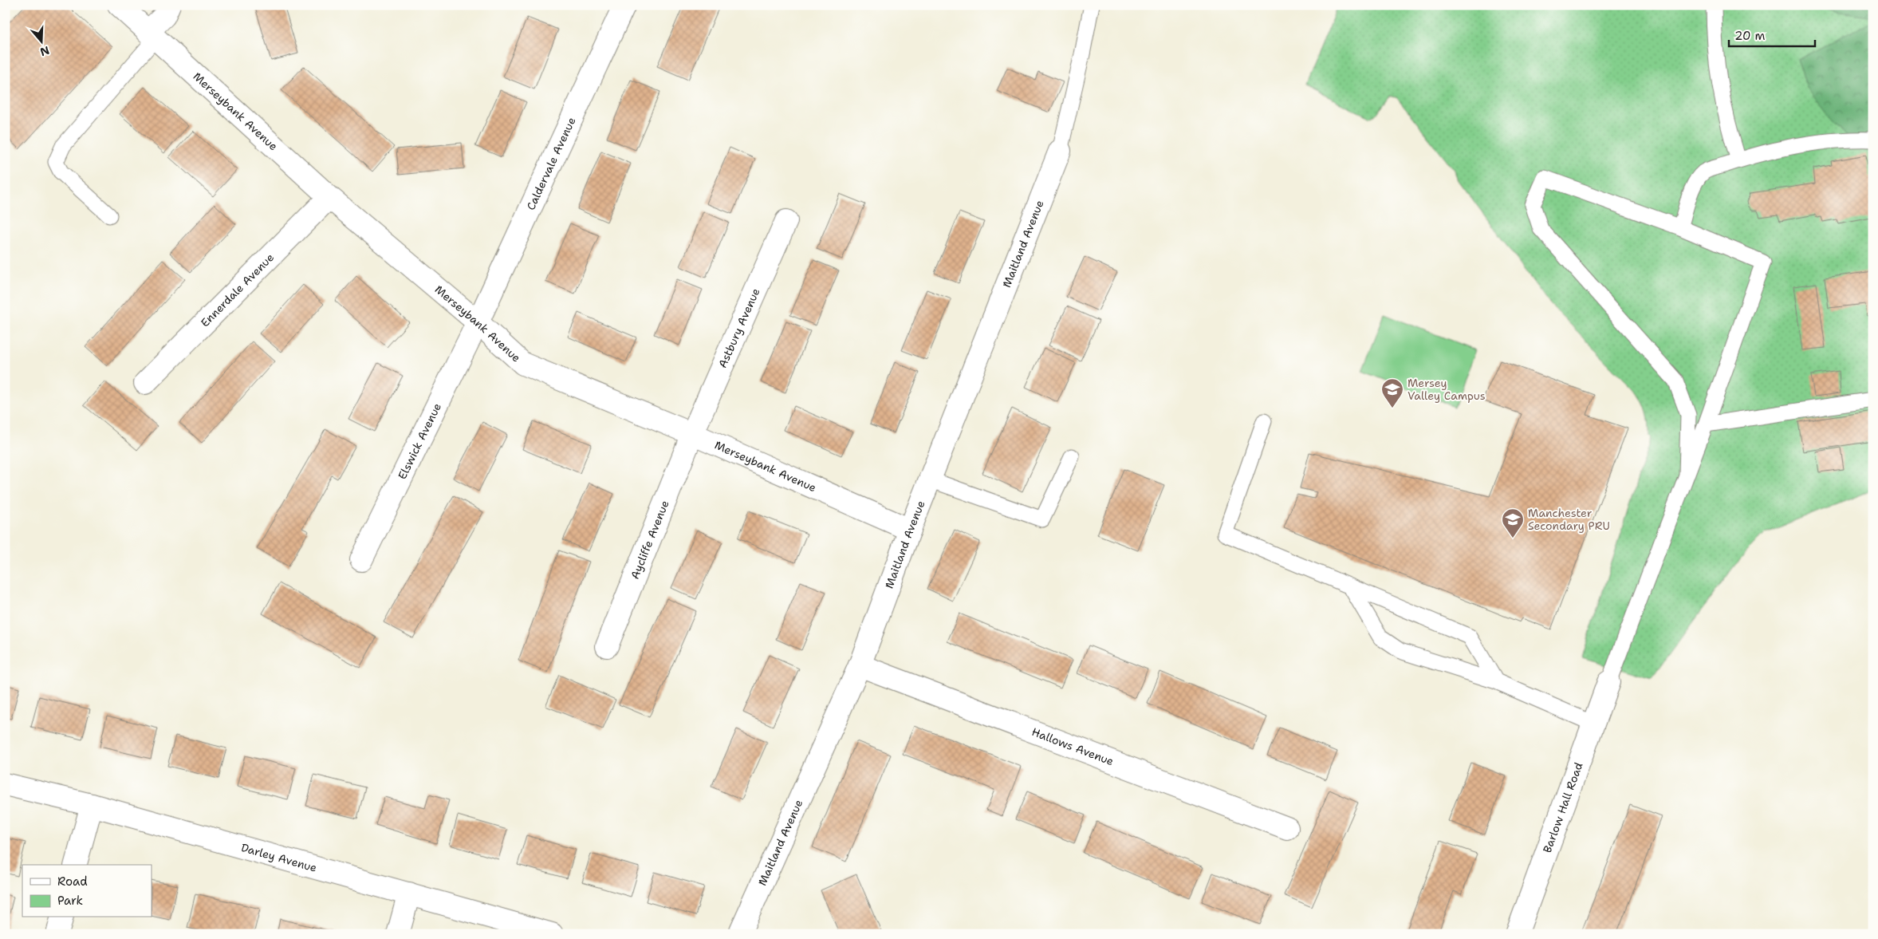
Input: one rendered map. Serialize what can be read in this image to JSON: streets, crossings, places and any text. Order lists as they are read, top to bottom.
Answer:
{
  "streets": {
    "street": [
      "Merseybank Avenue",
      "Caldervale Avenue",
      "Maitland Avenue",
      "Ennerdale Avenue",
      "Astbury Avenue",
      "Elswick Avenue",
      "Aycliffe Avenue",
      "Hallows Avenue",
      "Barlow Hall Road",
      "Darley Avenue"
    ]
  },
  "crossings": [
    ["Merseybank Avenue", "Caldervale Avenue"],
    ["Merseybank Avenue", "Maitland Avenue"],
    ["Merseybank Avenue", "Ennerdale Avenue"],
    ["Merseybank Avenue", "Astbury Avenue"],
    ["Merseybank Avenue", "Elswick Avenue"],
    ["Merseybank Avenue", "Aycliffe Avenue"],
    ["Caldervale Avenue", "Elswick Avenue"],
    ["Maitland Avenue", "Hallows Avenue"],
    ["Astbury Avenue", "Aycliffe Avenue"]
  ],
  "places": {
    "school or university": ["Mersey Valley Campus", "Manchester Secondary PRU"]
  },
  "legend": ["Road", "Park"],
  "scale_bar": "20 m",
  "north": "bottom"
}
